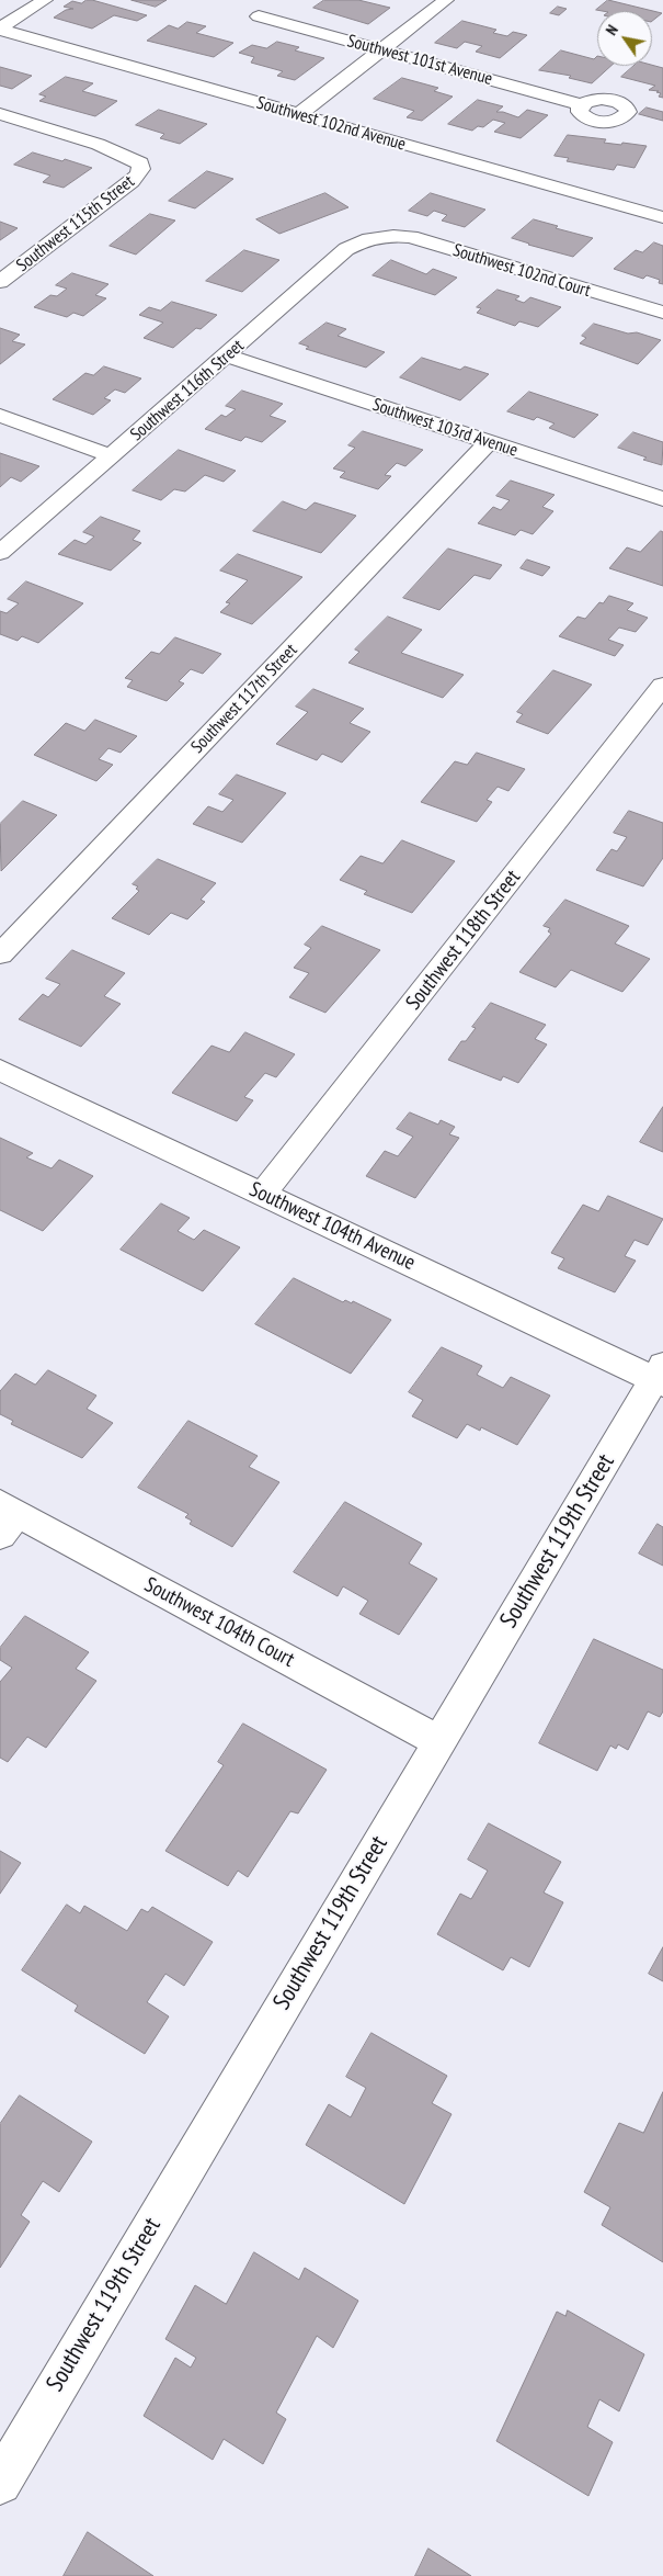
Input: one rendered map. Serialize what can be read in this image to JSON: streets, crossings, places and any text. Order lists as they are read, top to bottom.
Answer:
{
  "streets": {
    "street": [
      "Southwest 101st Avenue",
      "Southwest 102nd Avenue",
      "Southwest 115th Street",
      "Southwest 102nd Court",
      "Southwest 116th Street",
      "Southwest 103rd Avenue",
      "Southwest 117th Street",
      "Southwest 118th Street",
      "Southwest 104th Avenue",
      "Southwest 119th Street",
      "Southwest 104th Court"
    ]
  },
  "crossings": [
    ["Southwest 102nd Court", "Southwest 116th Street"],
    ["Southwest 116th Street", "Southwest 103rd Avenue"],
    ["Southwest 103rd Avenue", "Southwest 117th Street"],
    ["Southwest 118th Street", "Southwest 104th Avenue"],
    ["Southwest 104th Avenue", "Southwest 119th Street"],
    ["Southwest 119th Street", "Southwest 104th Court"]
  ],
  "north": "top left"
}
